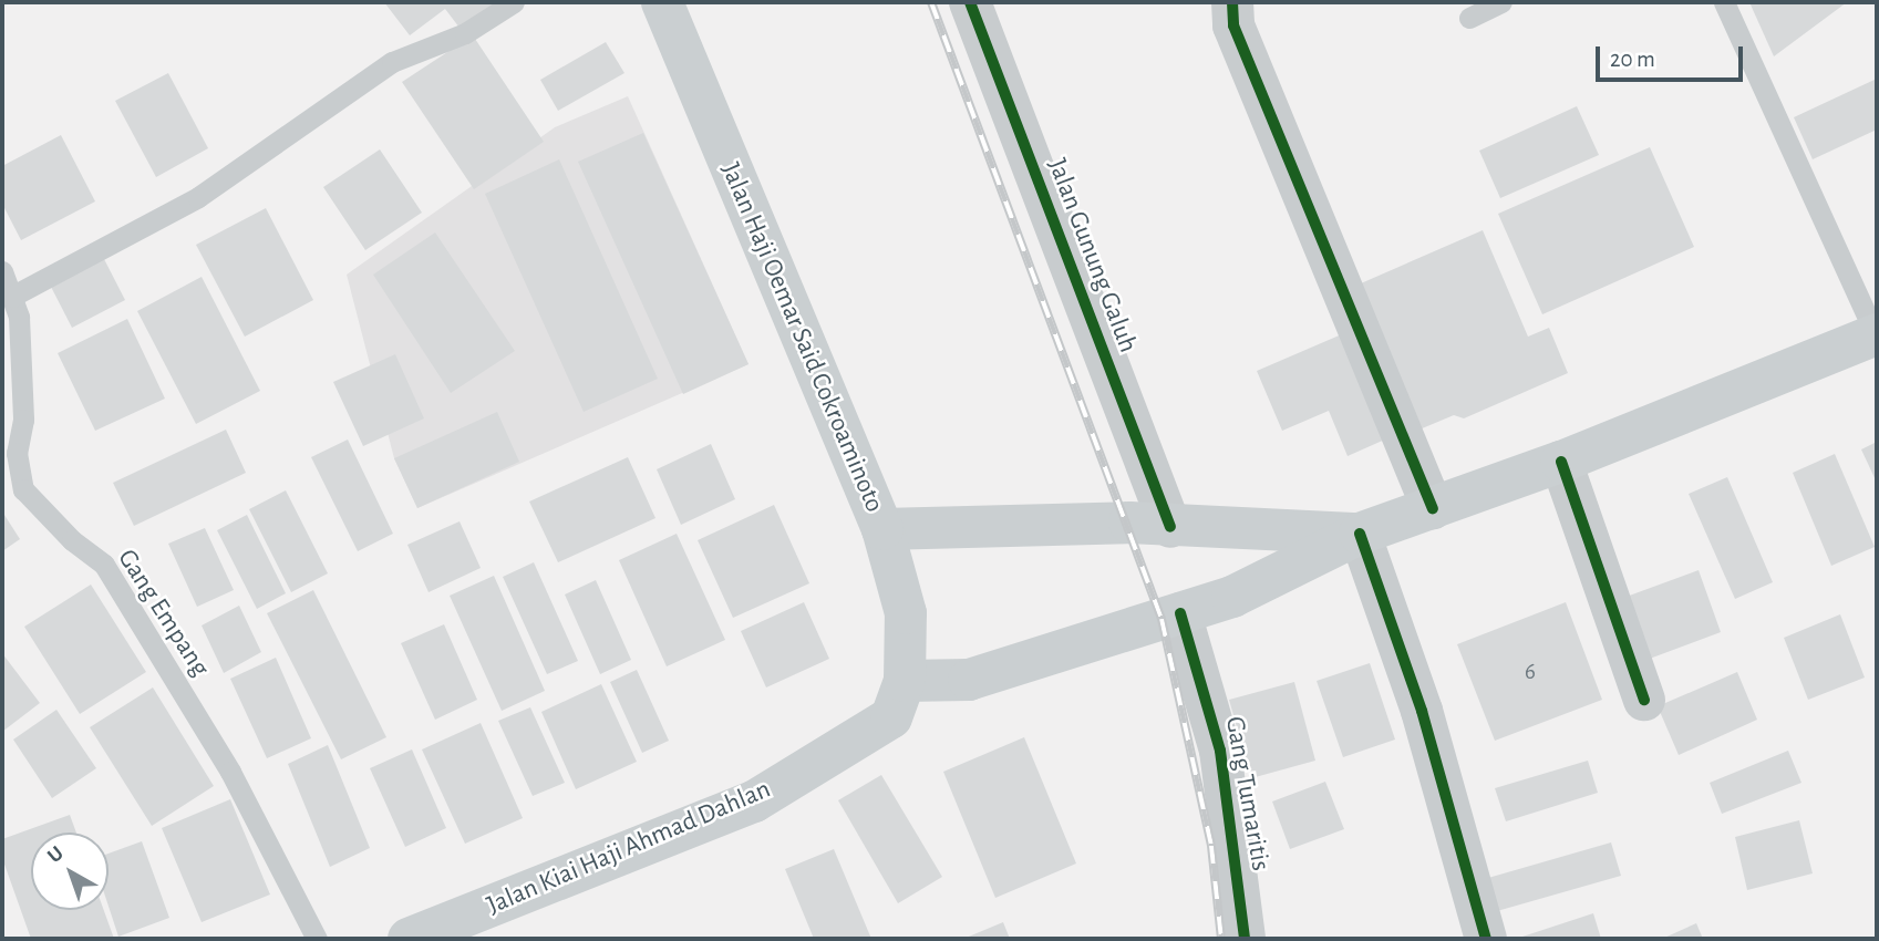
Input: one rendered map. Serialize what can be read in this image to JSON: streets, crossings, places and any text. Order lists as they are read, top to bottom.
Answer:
{
  "streets": {
    "main road": ["Jalan Haji Oemar Said Cokroaminoto", "Jalan Kiai Haji Ahmad Dahlan"],
    "street": ["Jalan Gunung Galuh", "Gang Tumaritis"],
    "lane": ["Gang Empang"]
  },
  "crossings": [
    ["Jalan Haji Oemar Said Cokroaminoto", "Jalan Kiai Haji Ahmad Dahlan"]
  ],
  "house_numbers": ["6"],
  "scale_bar": "20 m",
  "north": "top left"
}
